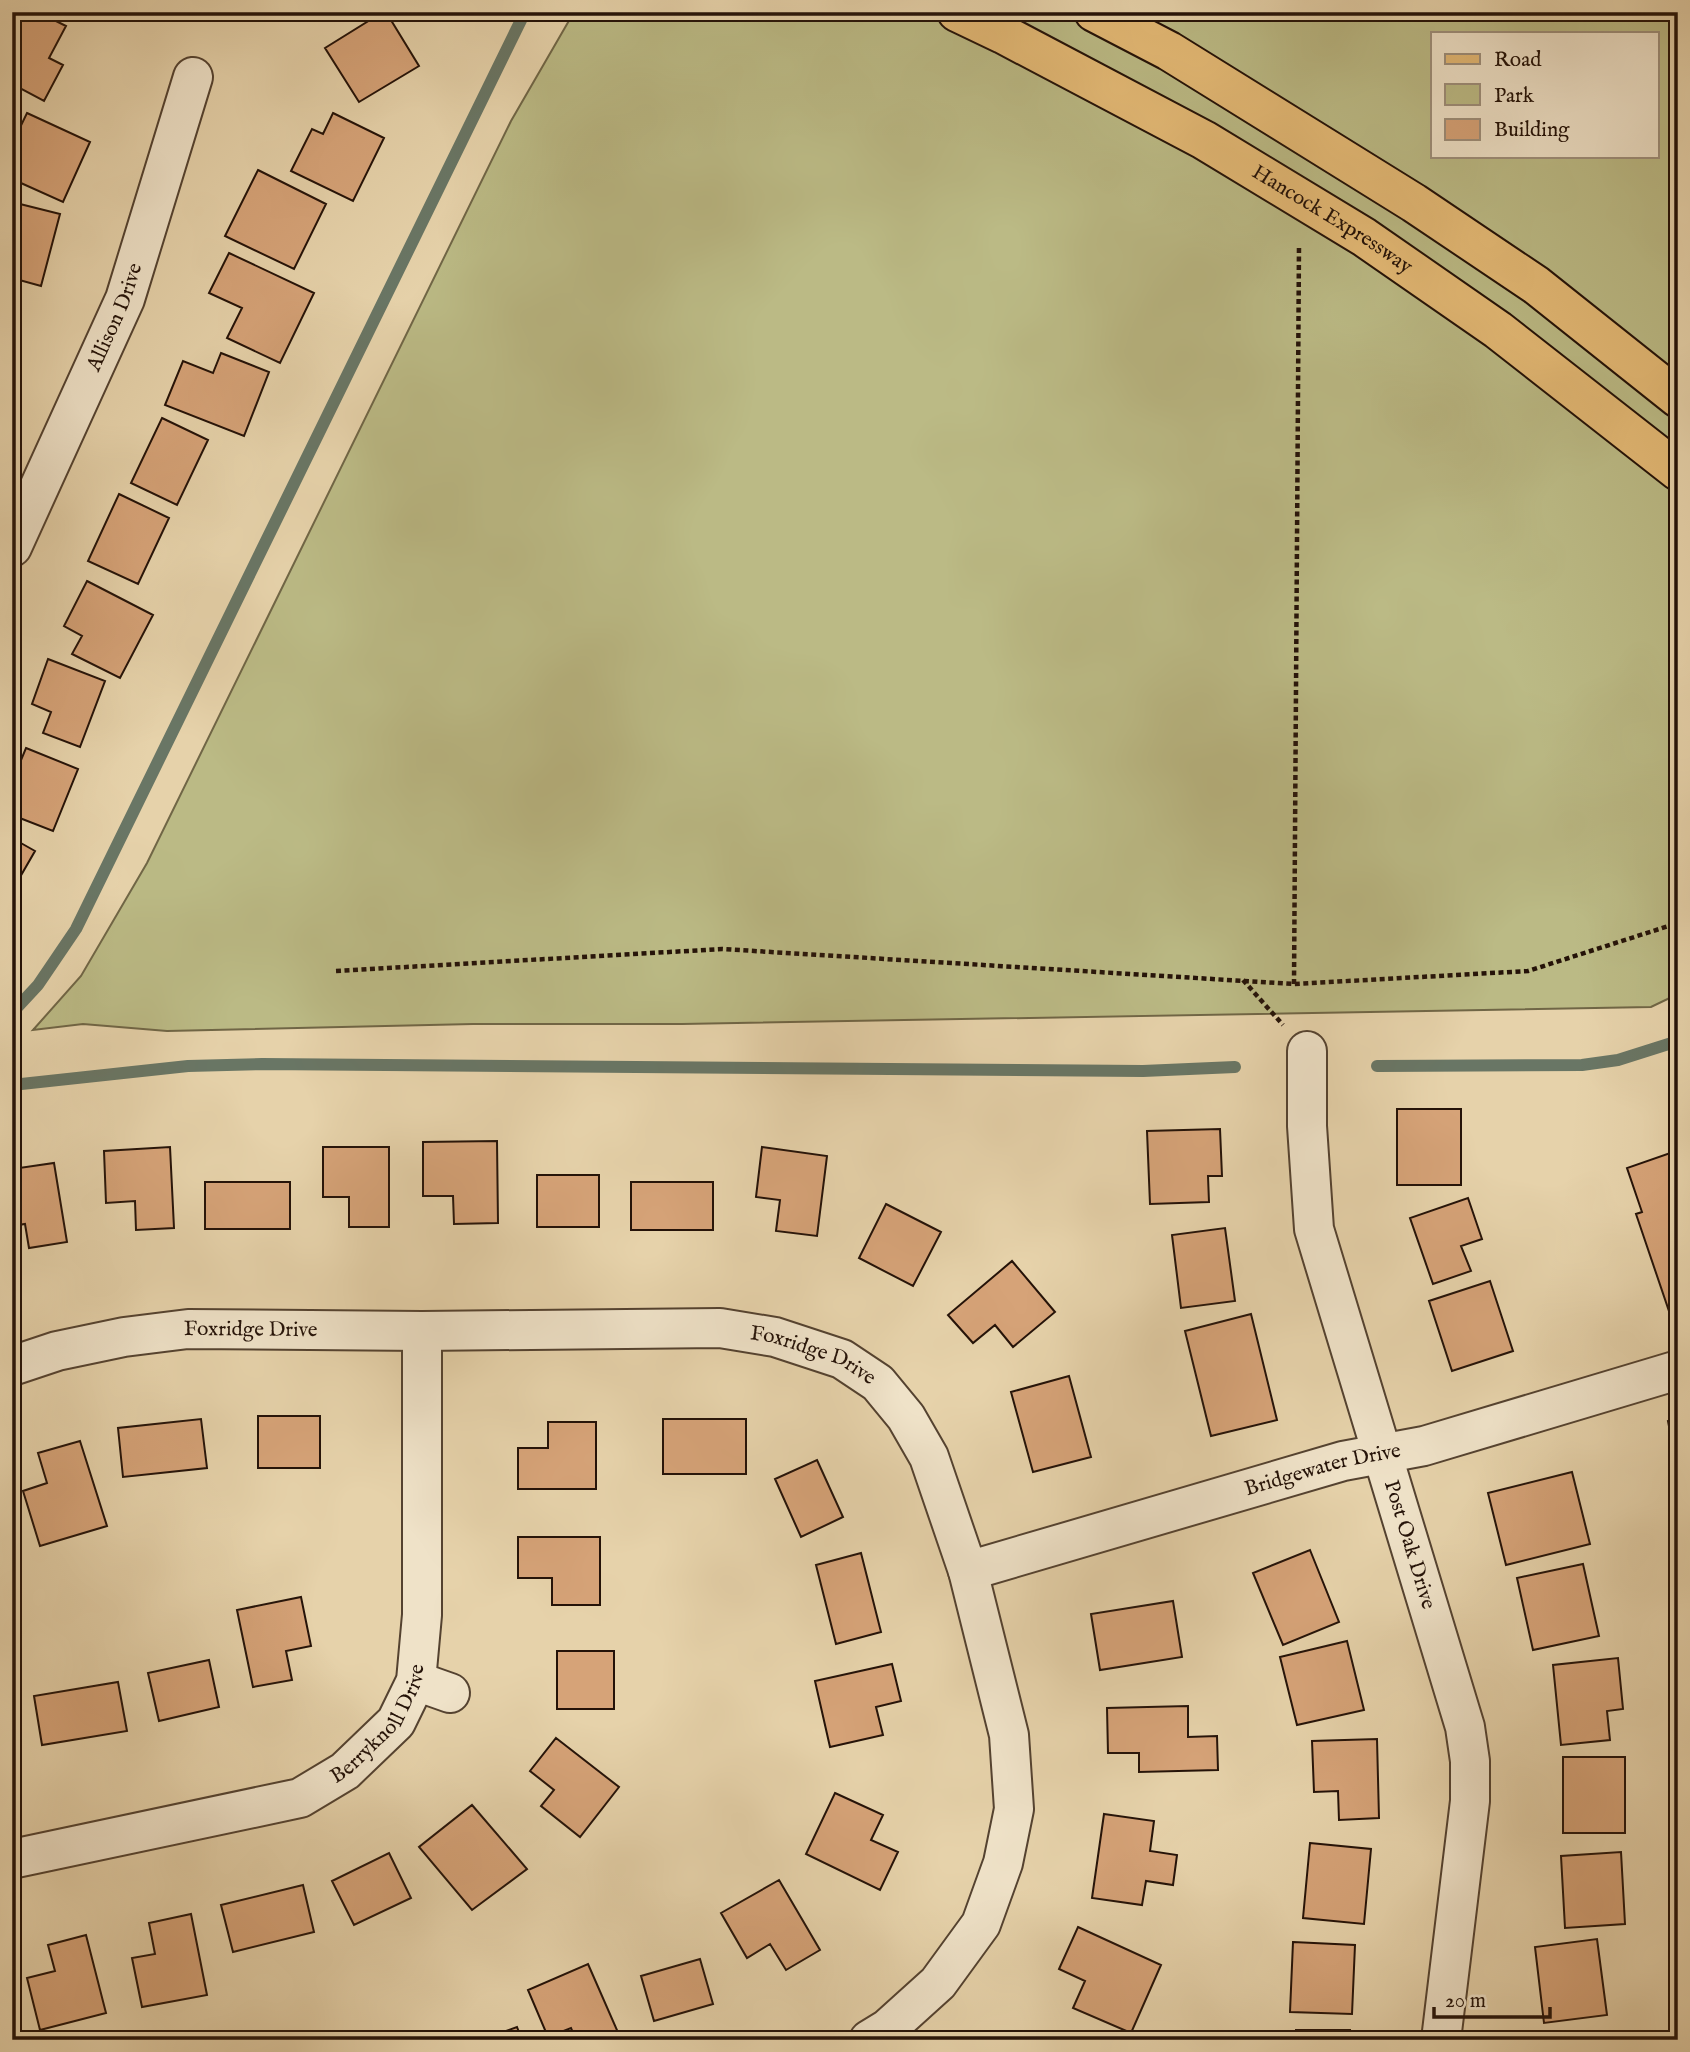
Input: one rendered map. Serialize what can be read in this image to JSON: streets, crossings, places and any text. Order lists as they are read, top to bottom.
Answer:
{
  "streets": {
    "main road": ["Hancock Expressway"],
    "street": [
      "Allison Drive",
      "Foxridge Drive",
      "Bridgewater Drive",
      "Post Oak Drive",
      "Berryknoll Drive"
    ]
  },
  "crossings": [
    ["Foxridge Drive", "Bridgewater Drive"],
    ["Foxridge Drive", "Berryknoll Drive"],
    ["Bridgewater Drive", "Post Oak Drive"]
  ],
  "legend": ["Road", "Park", "Building"],
  "scale_bar": "20 m"
}
